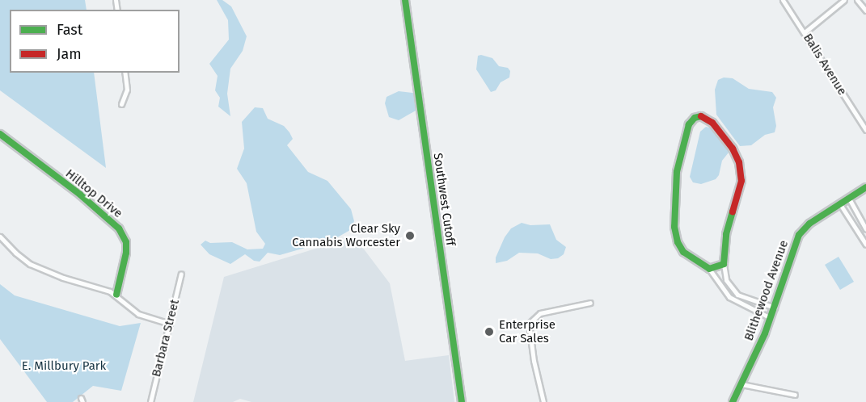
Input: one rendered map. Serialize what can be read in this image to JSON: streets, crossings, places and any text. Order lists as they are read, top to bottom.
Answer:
{
  "streets": {
    "street": [
      "Balis Avenue",
      "Hilltop Drive",
      "Southwest Cutoff",
      "Blithewood Avenue",
      "Barbara Street"
    ]
  },
  "parks": ["E. Millbury Park"],
  "places": ["Clear Sky Cannabis Worcester", "Enterprise Car Sales"],
  "legend": ["Fast", "Jam"]
}
